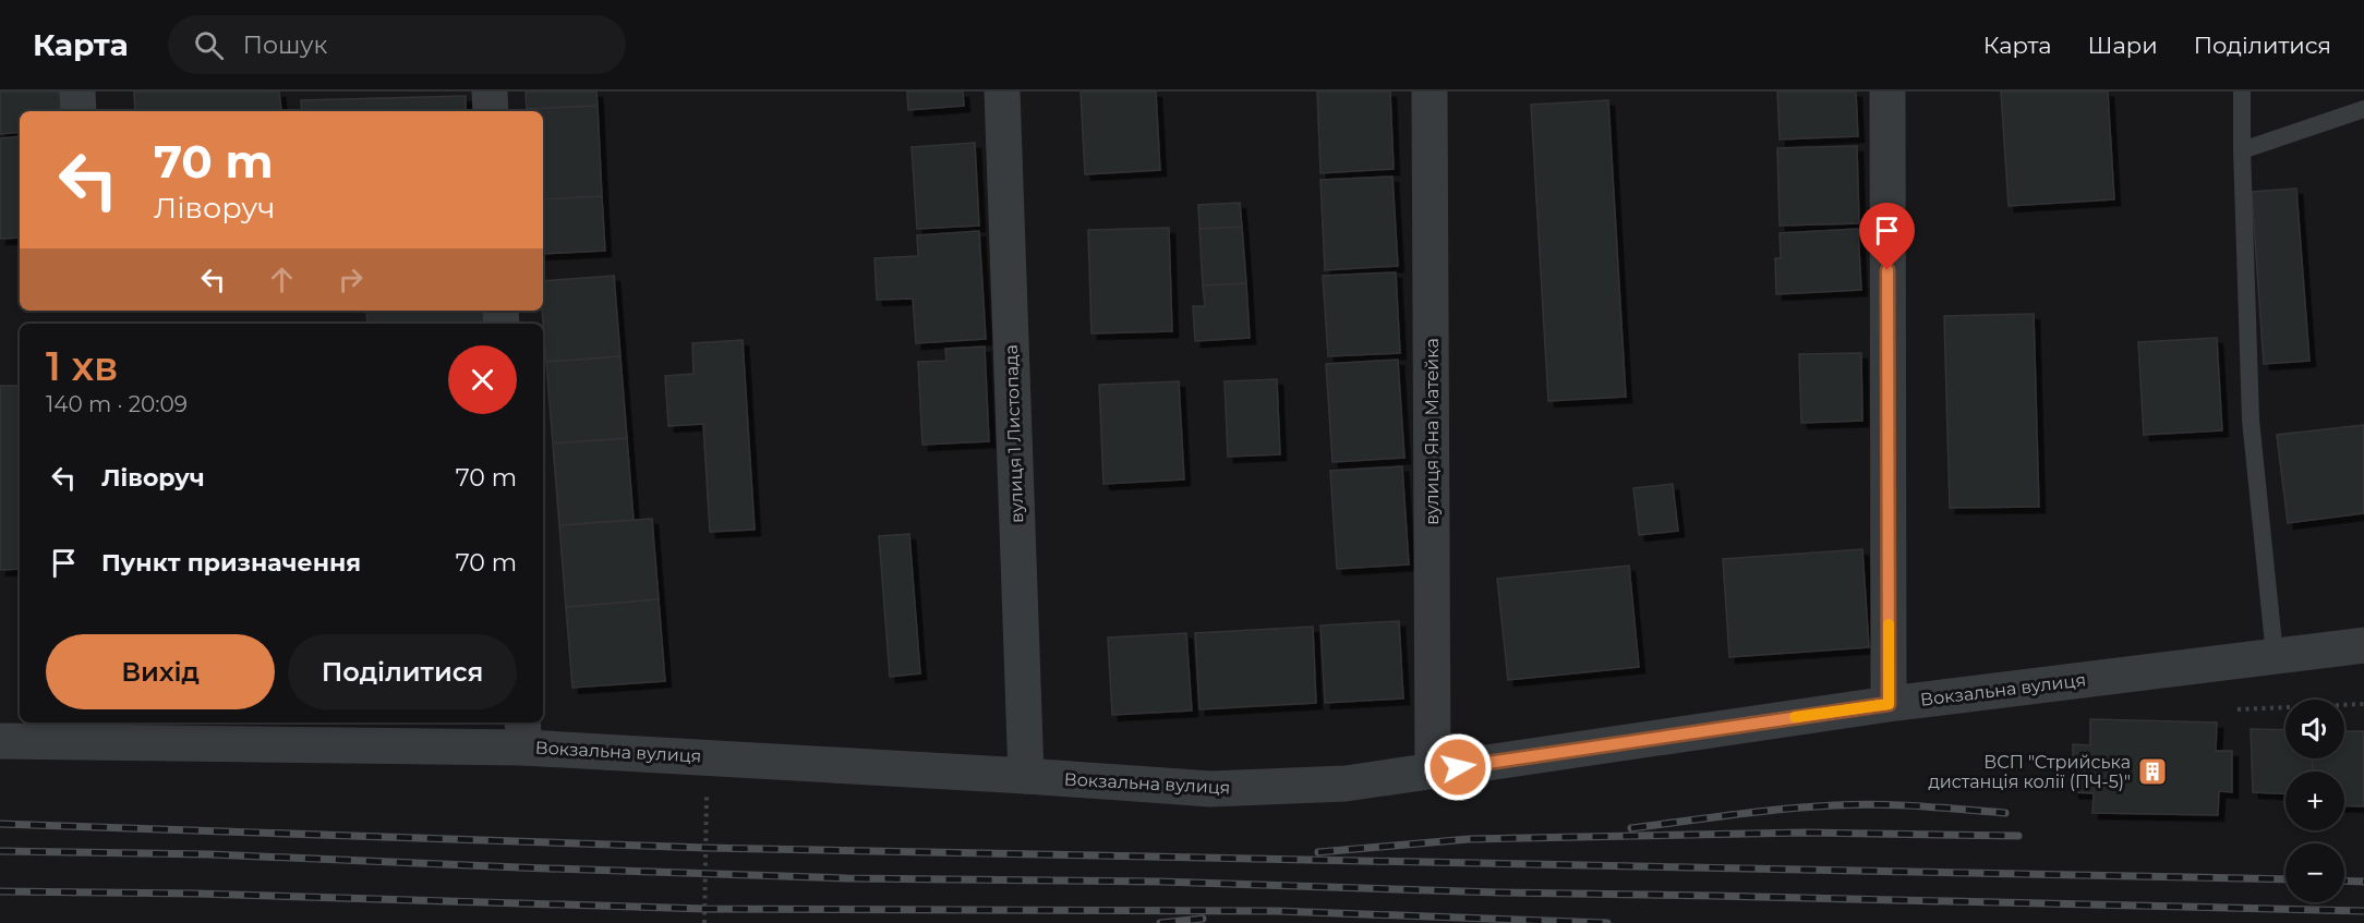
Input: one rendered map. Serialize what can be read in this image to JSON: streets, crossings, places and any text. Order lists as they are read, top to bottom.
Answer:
{
  "streets": {
    "street": ["вулиця Яна Матейка", "вулиця 1 Листопада", "Вокзальна вулиця"]
  },
  "crossings": [
    ["вулиця Яна Матейка", "Вокзальна вулиця"],
    ["вулиця 1 Листопада", "Вокзальна вулиця"]
  ],
  "places": {
    "building": ["ВСП \"Стрийська дистанція колії (ПЧ-5)\""]
  },
  "page": {
    "header": "Карта",
    "search": "Пошук",
    "nav": ["Карта", "Шари", "Поділитися"],
    "turn": ["70 m", "Ліворуч"],
    "heading": ["1 хв", "140 m · 20:09"],
    "list": [
      {
        "name": "Ліворуч",
        "value": "70 m"
      },
      {
        "name": "Пункт призначення",
        "value": "70 m"
      }
    ],
    "buttons": ["Вихід", "Поділитися"],
    "map_buttons": ["+", "−"]
  }
}
